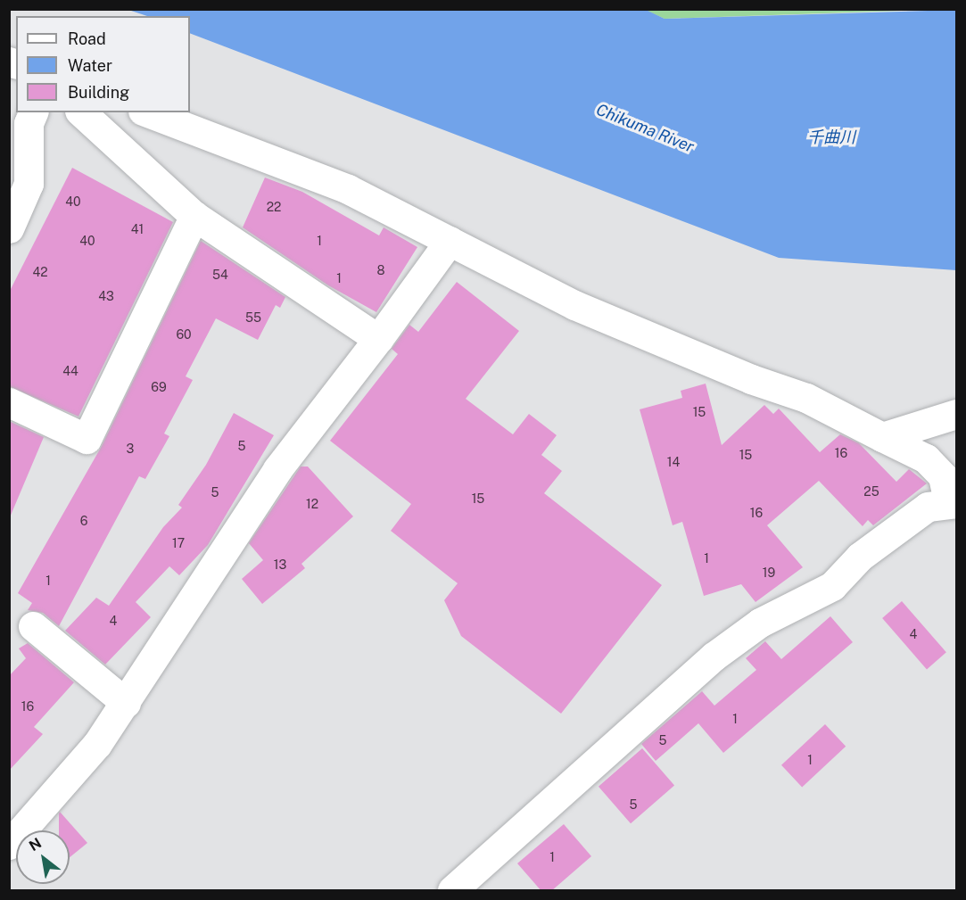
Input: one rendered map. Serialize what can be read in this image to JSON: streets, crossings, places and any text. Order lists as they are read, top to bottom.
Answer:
{
  "water": ["Chikuma River", "千曲川"],
  "house_numbers": [
    "40",
    "22",
    "41",
    "40",
    "1",
    "8",
    "42",
    "54",
    "1",
    "43",
    "55",
    "60",
    "44",
    "69",
    "15",
    "5",
    "3",
    "16",
    "15",
    "14",
    "25",
    "5",
    "15",
    "12",
    "16",
    "6",
    "17",
    "1",
    "13",
    "19",
    "1",
    "4",
    "4",
    "16",
    "1",
    "5",
    "1",
    "5",
    "1"
  ],
  "legend": ["Road", "Water", "Building"],
  "north": "top left"
}
